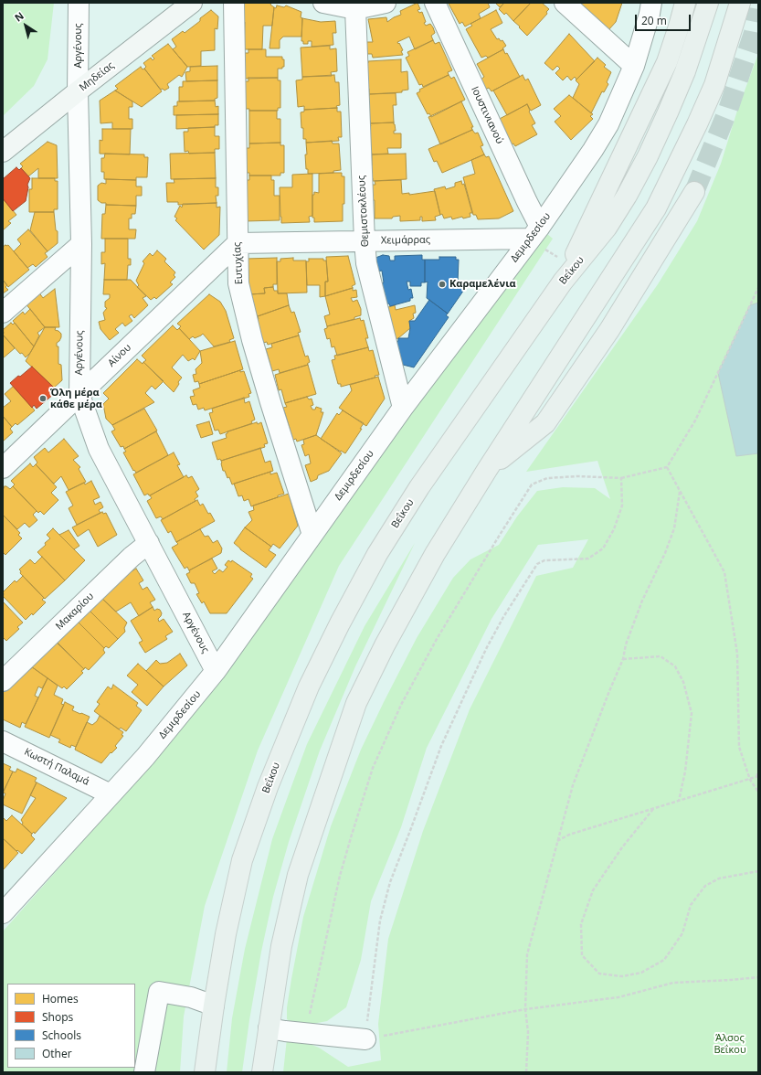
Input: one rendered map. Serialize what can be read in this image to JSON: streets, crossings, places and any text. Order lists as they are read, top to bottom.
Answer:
{
  "streets": {
    "main road": ["Βεΐκου"],
    "street": [
      "Αργένους",
      "Μηδείας",
      "Ιουστινιανού",
      "Θεμιστοκλέους",
      "Δεμιρδεσίου",
      "Χειμάρρας",
      "Ευτυχίας",
      "Αίνου",
      "Μακαρίου",
      "Κωστή Παλαμά"
    ]
  },
  "crossings": [
    ["Αργένους", "Μηδείας"],
    ["Αργένους", "Δεμιρδεσίου"],
    ["Αργένους", "Αίνου"],
    ["Αργένους", "Μακαρίου"],
    ["Ιουστινιανού", "Δεμιρδεσίου"],
    ["Ιουστινιανού", "Χειμάρρας"],
    ["Θεμιστοκλέους", "Δεμιρδεσίου"],
    ["Θεμιστοκλέους", "Χειμάρρας"],
    ["Δεμιρδεσίου", "Χειμάρρας"],
    ["Δεμιρδεσίου", "Ευτυχίας"],
    ["Δεμιρδεσίου", "Κωστή Παλαμά"],
    ["Χειμάρρας", "Ευτυχίας"],
    ["Χειμάρρας", "Αίνου"],
    ["Ευτυχίας", "Αίνου"]
  ],
  "parks": ["Άλσος Βεΐκου"],
  "places": ["Καραμελένια", "Όλη μέρα κάθε μέρα"],
  "legend": [
    "Homes",
    "Shops",
    "Schools",
    "Other"
  ],
  "scale_bar": "20 m",
  "north": "top left"
}
